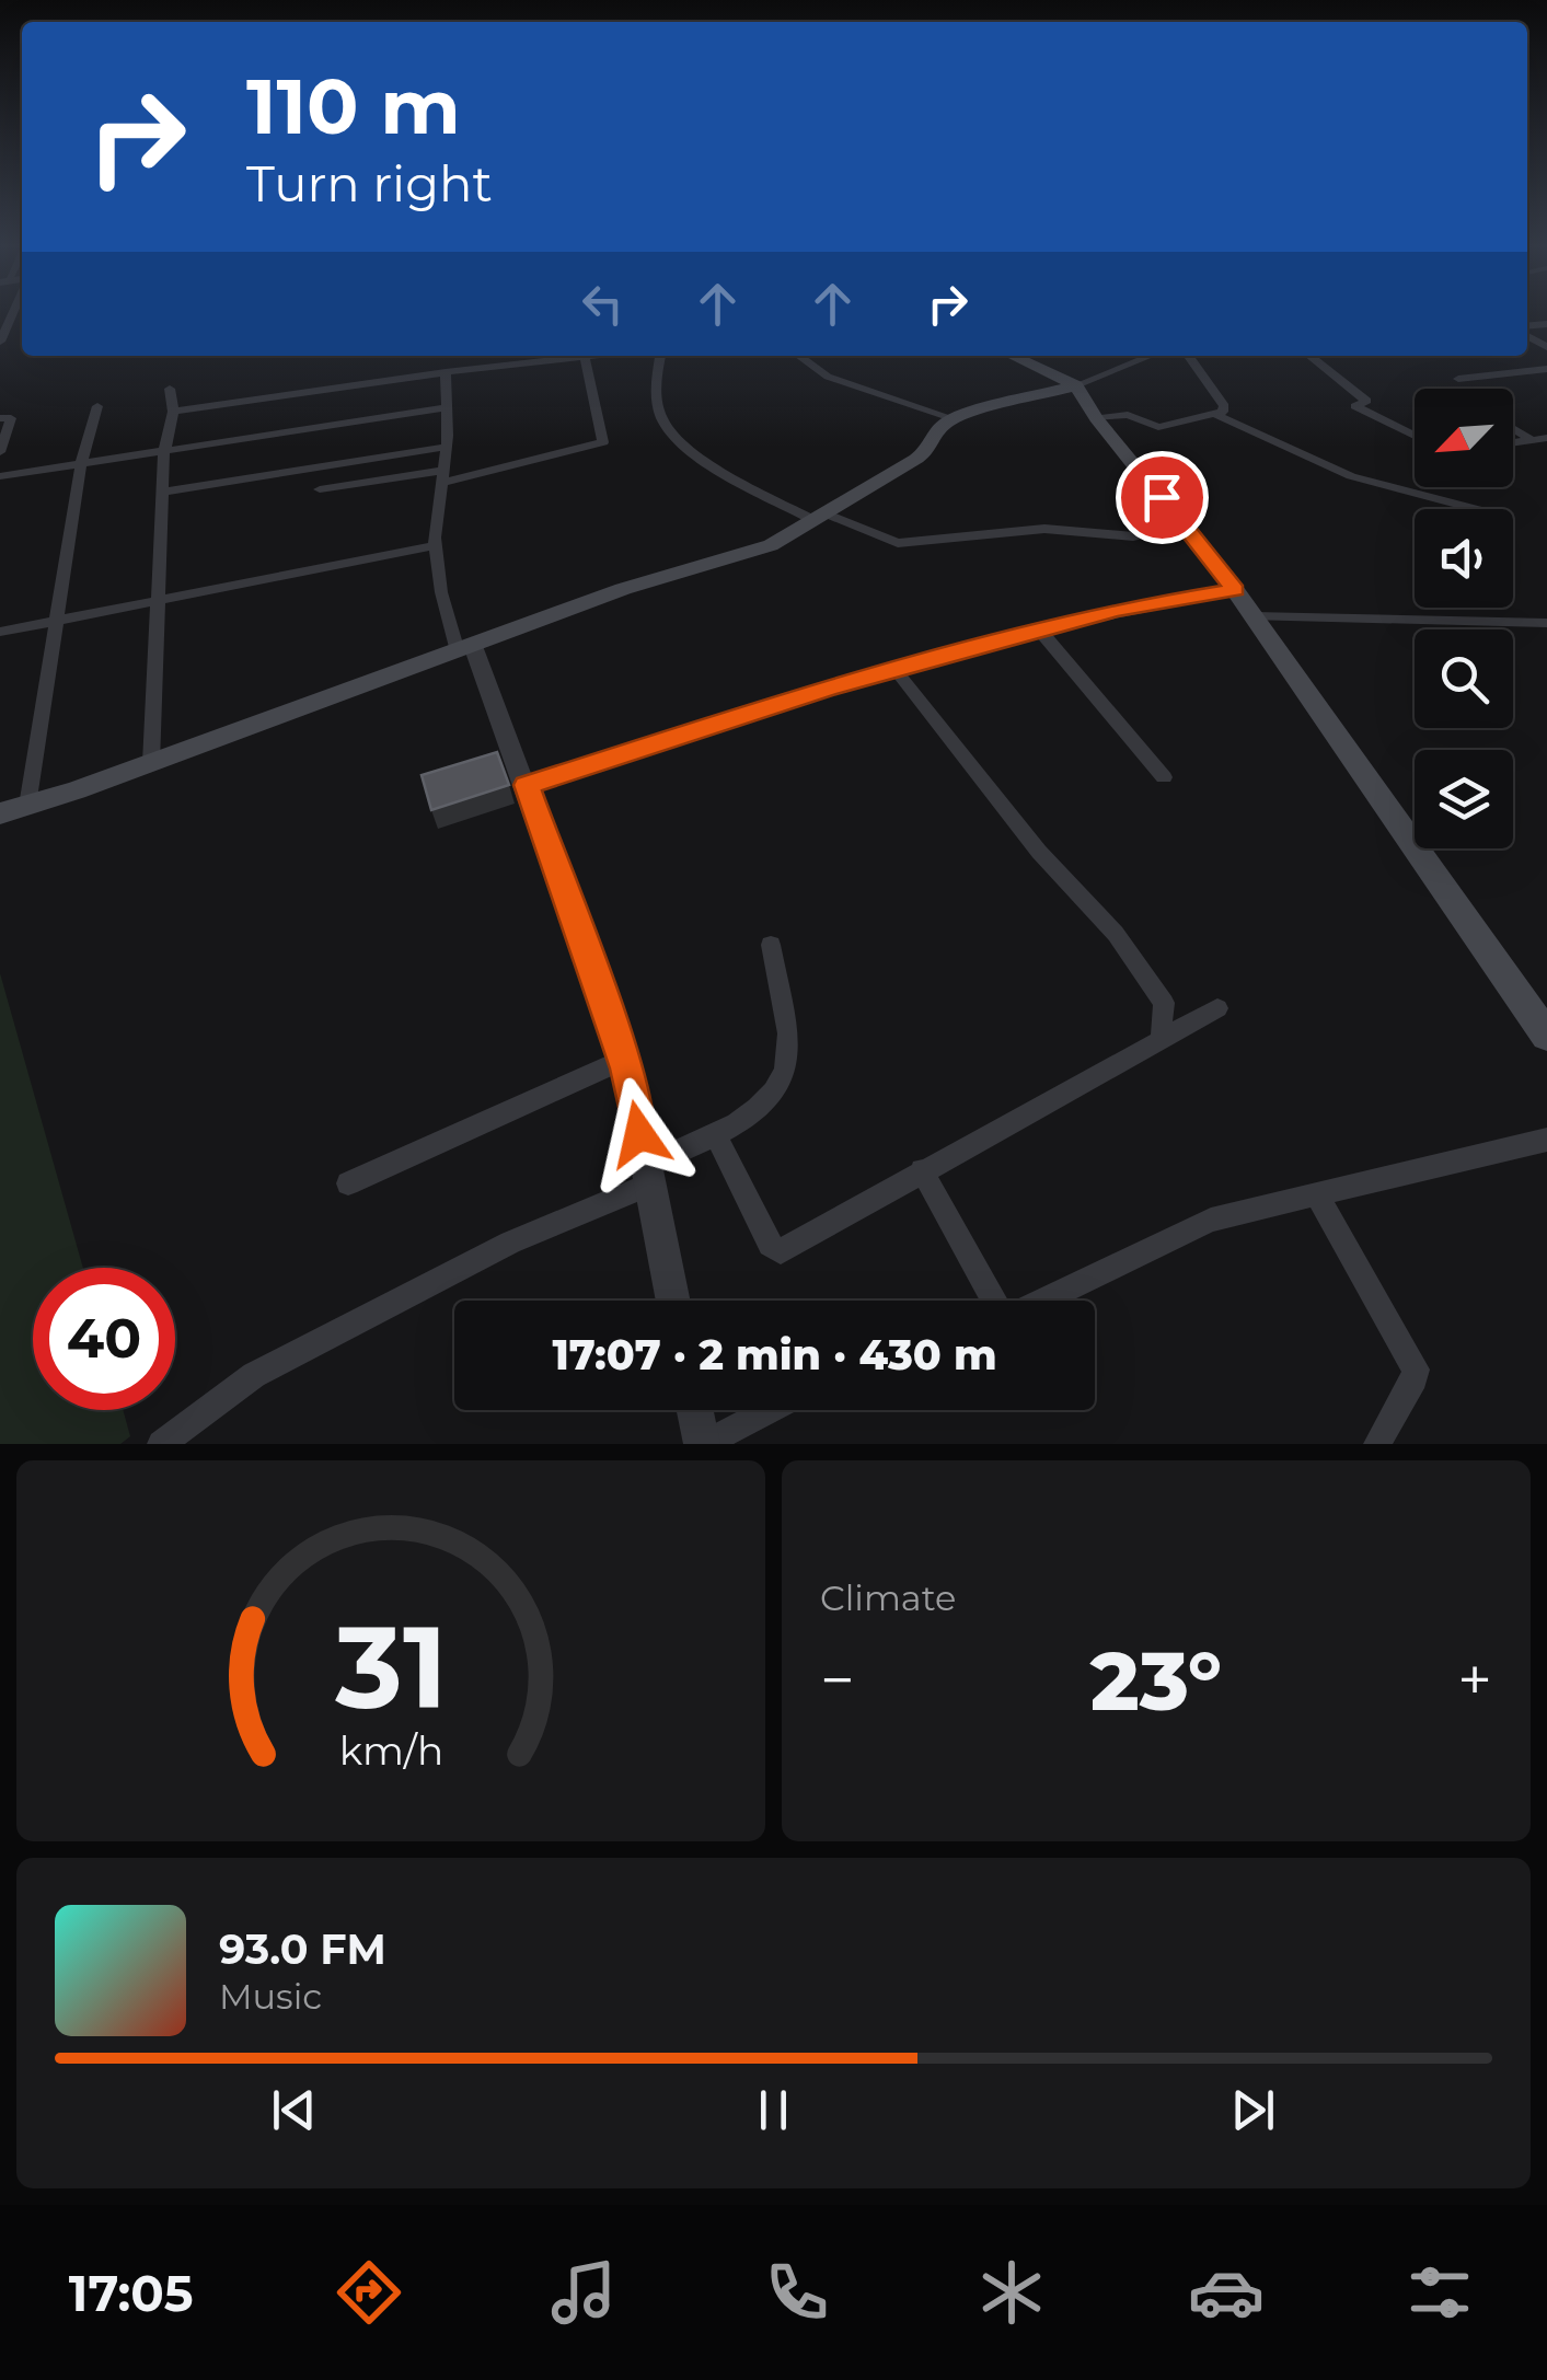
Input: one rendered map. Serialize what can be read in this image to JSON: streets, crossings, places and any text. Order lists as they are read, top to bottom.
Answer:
{
  "north": "bottom left",
  "page": {
    "turn": ["110 m", "Turn right"],
    "limit": "40",
    "trip": "17:07 · 2 min · 430 m",
    "tile": "Climate",
    "heat": ["−", "23°", "+"],
    "song": ["93.0 FM", "Music"],
    "tabs": "17:05",
    "gauge": ["31", "km/h"]
  }
}
